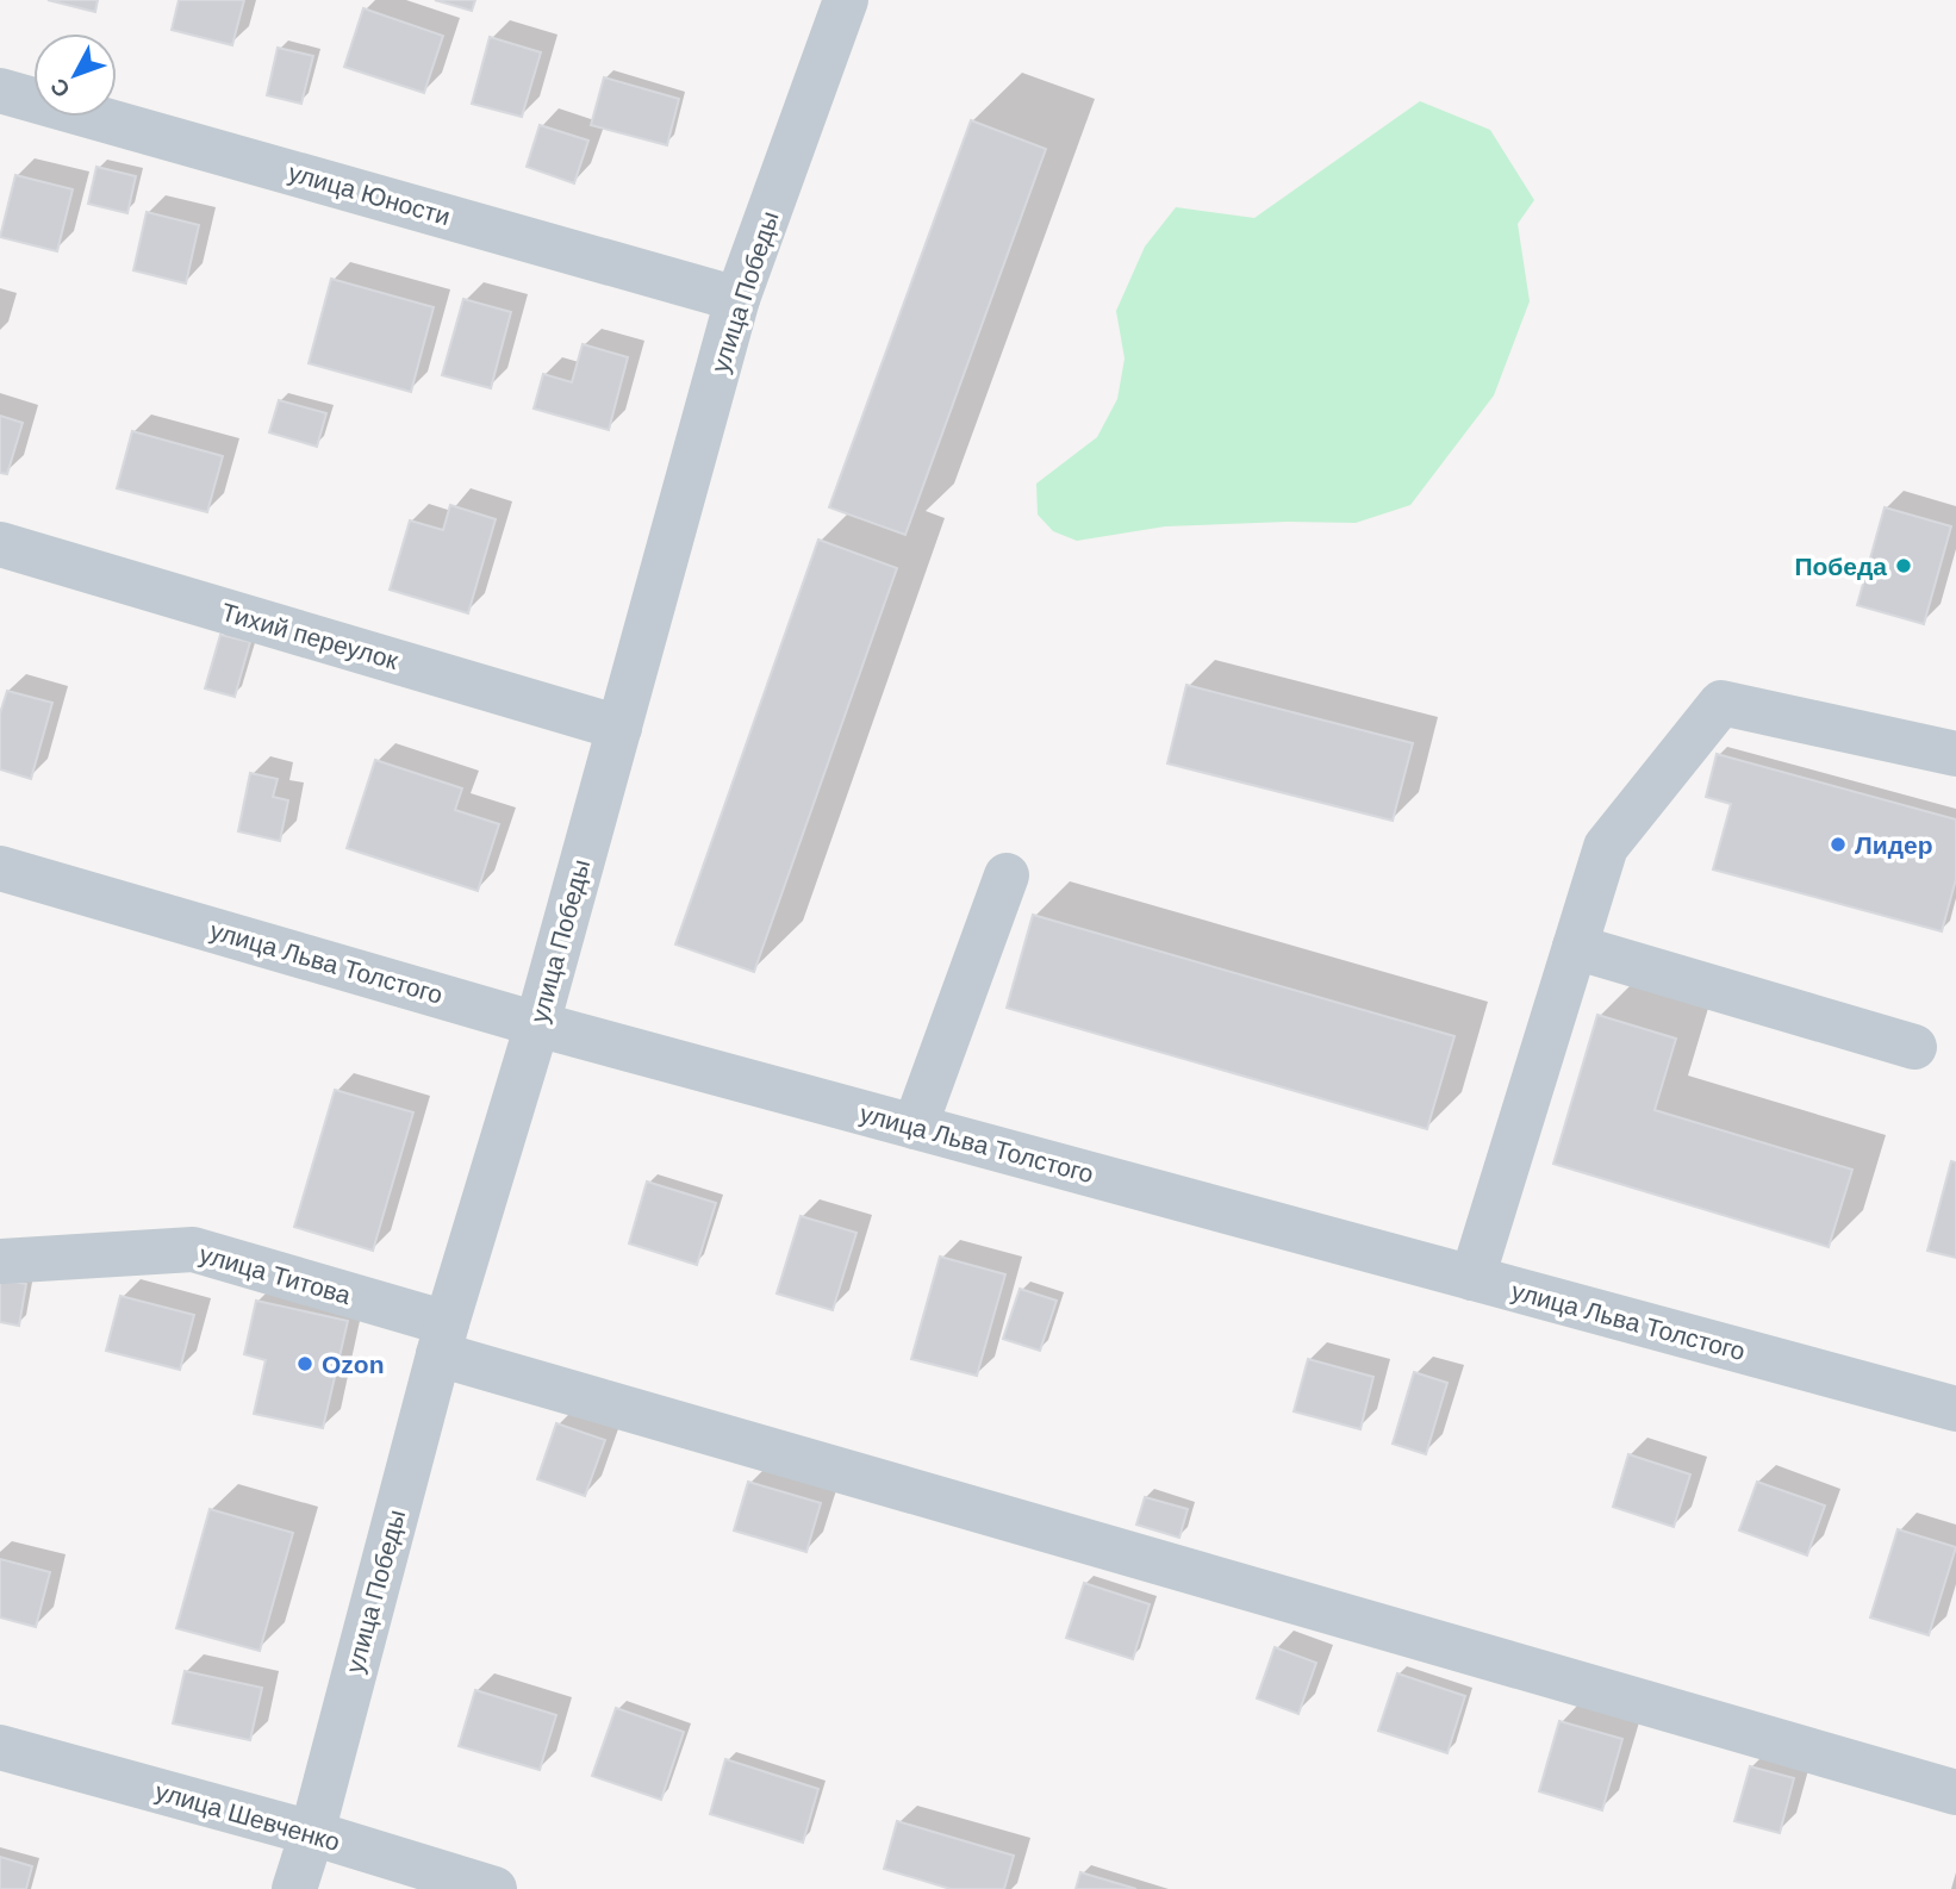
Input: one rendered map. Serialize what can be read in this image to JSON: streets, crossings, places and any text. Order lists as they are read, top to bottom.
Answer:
{
  "streets": {
    "street": [
      "улица Юности",
      "улица Победы",
      "Тихий переулок",
      "улица Льва Толстого",
      "улица Титова",
      "улица Шевченко"
    ]
  },
  "crossings": [
    ["улица Юности", "улица Победы"],
    ["улица Победы", "Тихий переулок"],
    ["улица Победы", "улица Льва Толстого"],
    ["улица Победы", "улица Титова"],
    ["улица Победы", "улица Шевченко"]
  ],
  "places": ["Победа", "Лидер", "Ozon"],
  "north": "bottom left"
}
